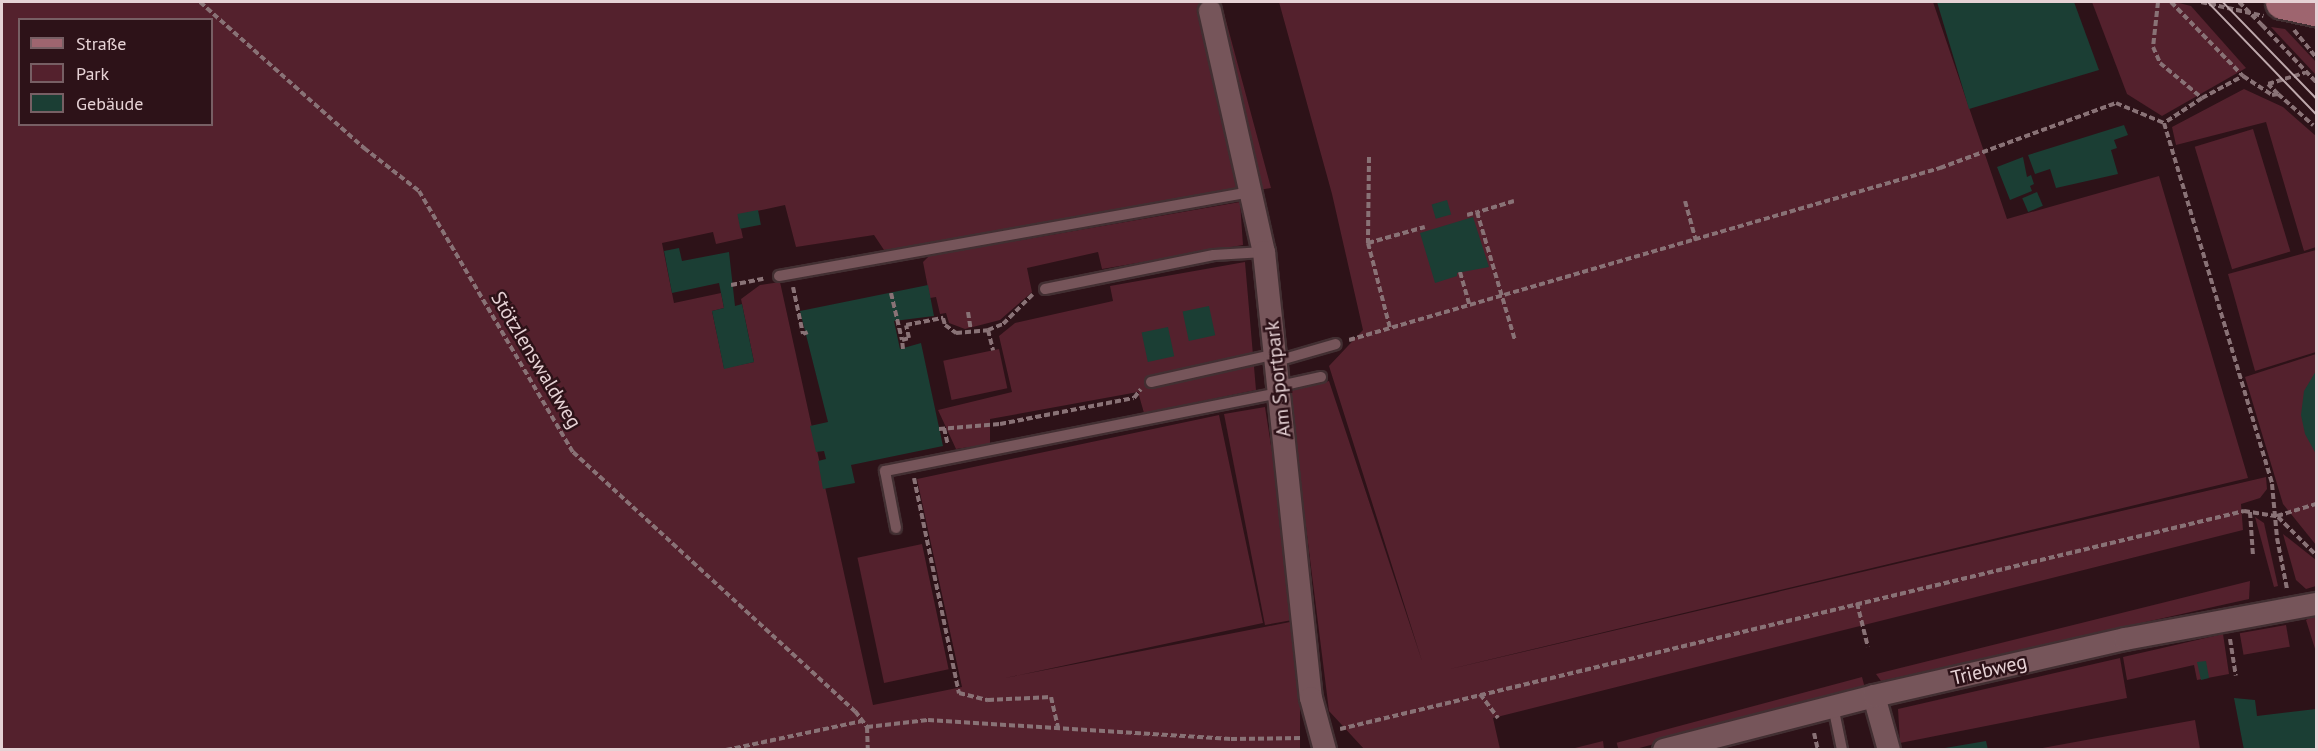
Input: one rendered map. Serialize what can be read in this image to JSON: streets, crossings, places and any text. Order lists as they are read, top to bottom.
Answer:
{
  "streets": {
    "street": ["Am Sportpark", "Triebweg"],
    "path": ["Stötzlenswaldweg"]
  },
  "legend": ["Straße", "Park", "Gebäude"]
}
